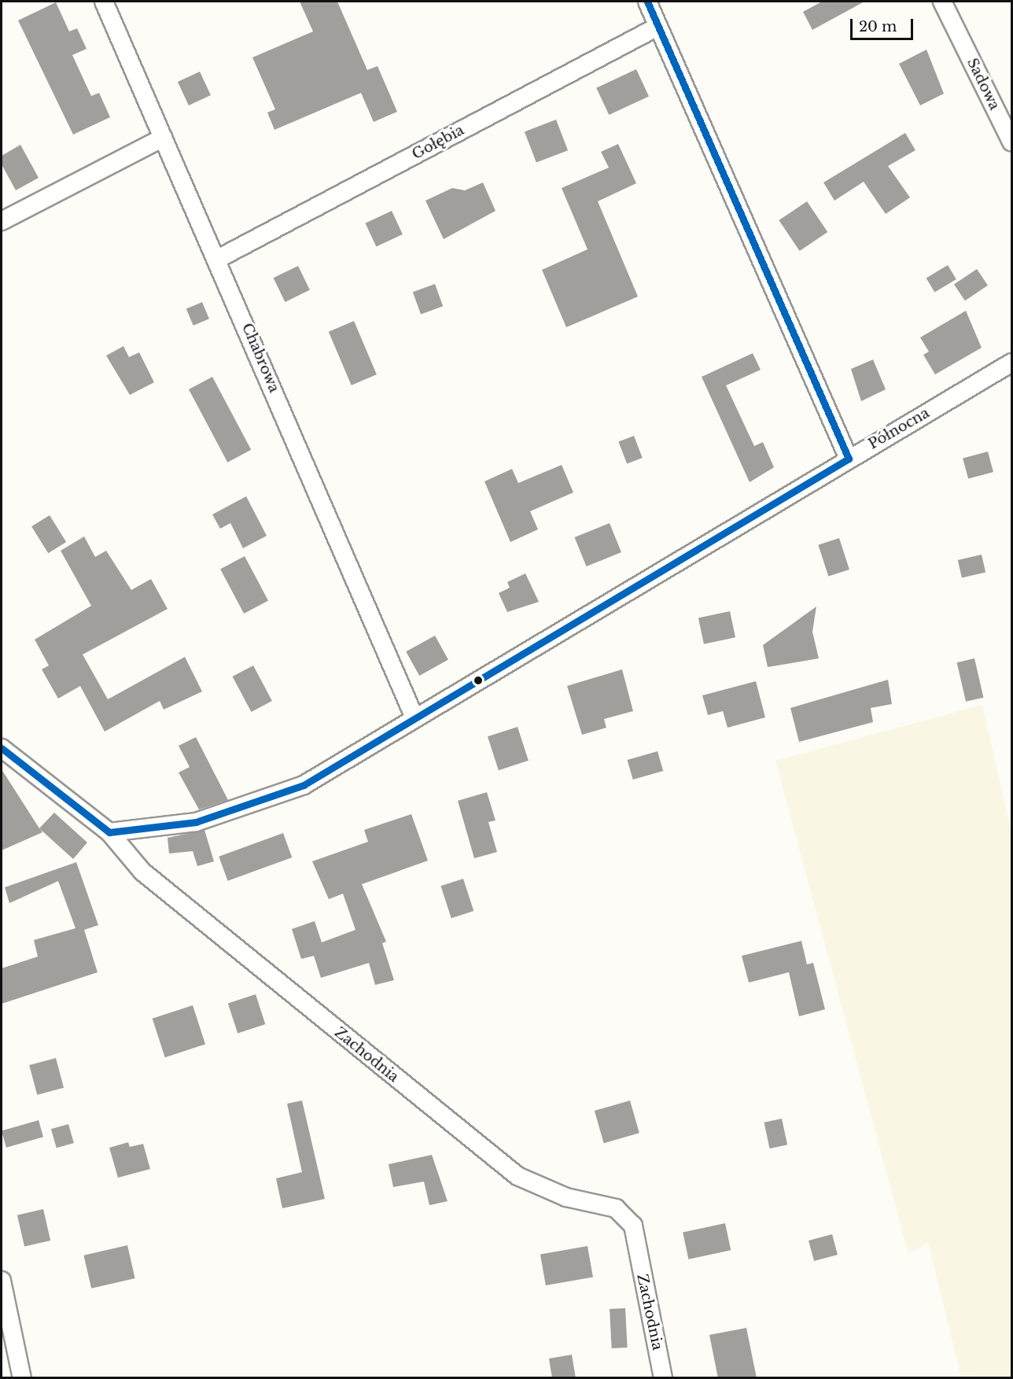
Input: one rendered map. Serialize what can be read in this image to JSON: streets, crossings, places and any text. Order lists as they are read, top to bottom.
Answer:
{
  "streets": {
    "street": [
      "Sadowa",
      "Gołębia",
      "Chabrowa",
      "Północna",
      "Zachodnia"
    ]
  },
  "crossings": [
    ["Gołębia", "Chabrowa"],
    ["Chabrowa", "Północna"],
    ["Północna", "Zachodnia"]
  ],
  "scale_bar": "20 m"
}
